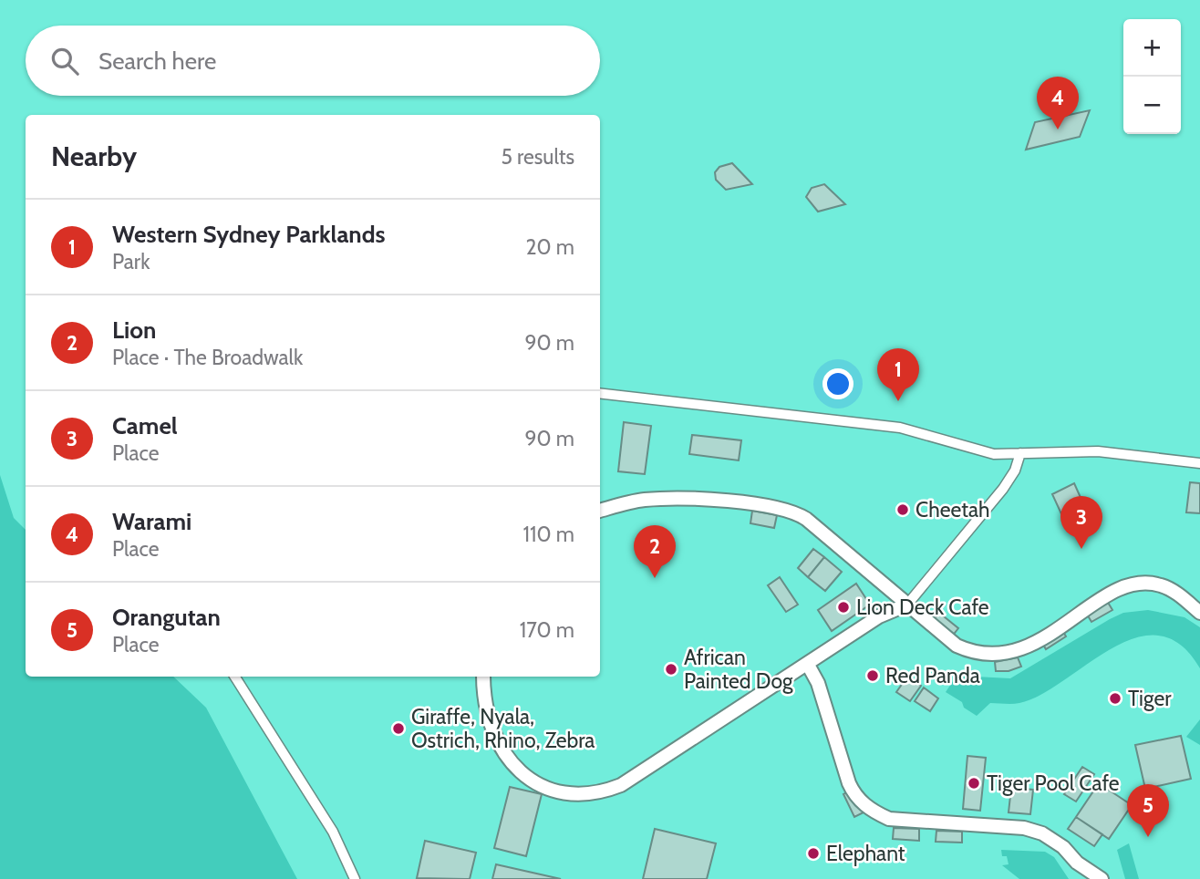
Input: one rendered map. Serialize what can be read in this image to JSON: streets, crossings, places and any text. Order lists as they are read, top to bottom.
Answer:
{
  "places": [
    "Cheetah",
    "Lion Deck Cafe",
    "African Painted Dog",
    "Red Panda",
    "Tiger",
    "Giraffe, Nyala, Ostrich, Rhino, Zebra",
    "Tiger Pool Cafe",
    "Elephant"
  ],
  "page": {
    "map_buttons": ["+", "−"],
    "search": "Search here",
    "pins": [
      "4",
      "1",
      "3",
      "2",
      "5"
    ],
    "heading": ["Nearby", "5 results"],
    "list": [
      {
        "mark": "1",
        "name": "Western Sydney Parklands",
        "note": "Park",
        "value": "20 m"
      },
      {
        "mark": "2",
        "name": "Lion",
        "note": "Place · The Broadwalk",
        "value": "90 m"
      },
      {
        "mark": "3",
        "name": "Camel",
        "note": "Place",
        "value": "90 m"
      },
      {
        "mark": "4",
        "name": "Warami",
        "note": "Place",
        "value": "110 m"
      },
      {
        "mark": "5",
        "name": "Orangutan",
        "note": "Place",
        "value": "170 m"
      }
    ]
  }
}
